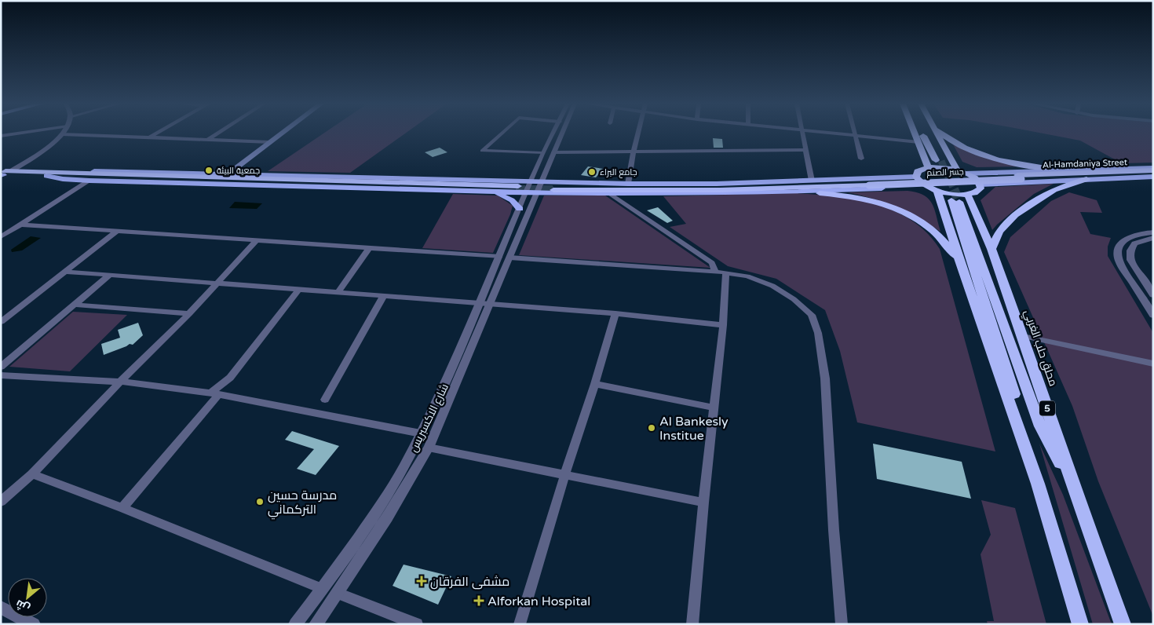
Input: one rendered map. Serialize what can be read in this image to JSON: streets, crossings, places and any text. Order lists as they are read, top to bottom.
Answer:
{
  "streets": {
    "highway": [
      "Al-Hamdaniya Street",
      "جسر الصنم",
      "محلق حلب الغربي",
      "5"
    ],
    "street": ["شارع الاكسبريس"]
  },
  "crossings": [
    ["Al-Hamdaniya Street", "جسر الصنم"]
  ],
  "places": {
    "other": [
      "جمعية البيئة",
      "جامع البراء",
      "Al Bankesly Institue",
      "مدرسة حسين التركماني"
    ],
    "health": ["مشفى الفرقان", "Alforkan Hospital"]
  },
  "north": "bottom left"
}
